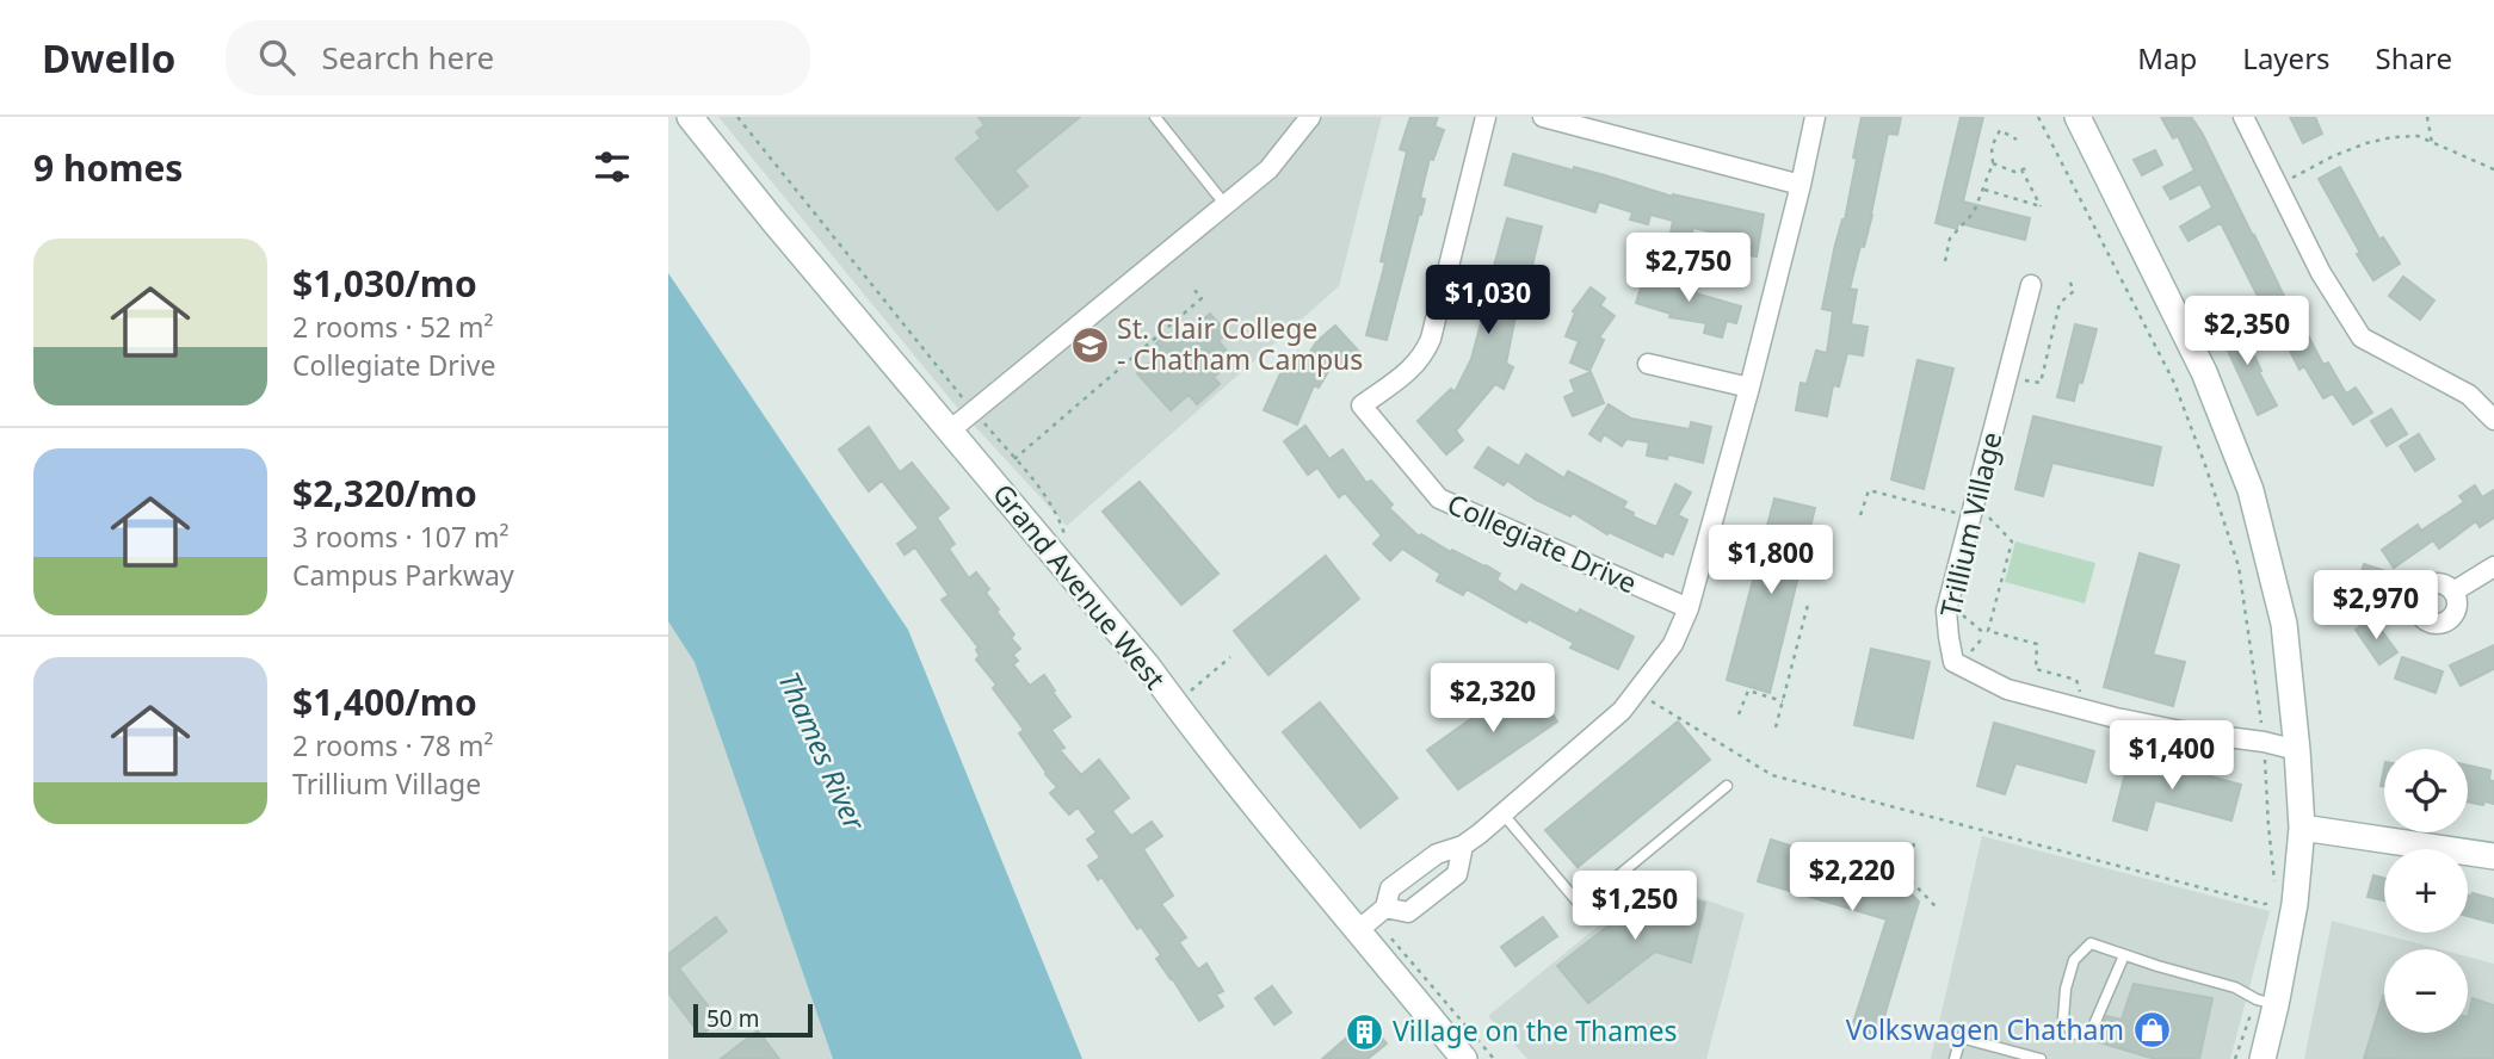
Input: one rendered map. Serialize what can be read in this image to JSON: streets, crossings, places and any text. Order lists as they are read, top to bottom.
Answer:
{
  "streets": {
    "main road": ["Grand Avenue West"],
    "street": ["Trillium Village", "Collegiate Drive"]
  },
  "water": ["Thames River"],
  "places": {
    "school or university": ["St. Clair College - Chatham Campus"],
    "shop": ["Volkswagen Chatham"],
    "building": ["Village on the Thames"]
  },
  "scale_bar": "50 m",
  "page": {
    "header": "Dwello",
    "search": "Search here",
    "nav": ["Map", "Layers", "Share"],
    "heading": "9 homes",
    "list": [
      {
        "name": "$1,030/mo",
        "note": "2 rooms · 52 m² · Collegiate Drive"
      },
      {
        "name": "$2,320/mo",
        "note": "3 rooms · 107 m² · Campus Parkway"
      },
      {
        "name": "$1,400/mo",
        "note": "2 rooms · 78 m² · Trillium Village"
      }
    ],
    "price": [
      "$2,750",
      "$1,030",
      "$2,350",
      "$1,800",
      "$2,970",
      "$2,320",
      "$1,400",
      "$2,220",
      "$1,250"
    ],
    "map_buttons": ["+", "−"],
    "scale": "50 m"
  }
}
